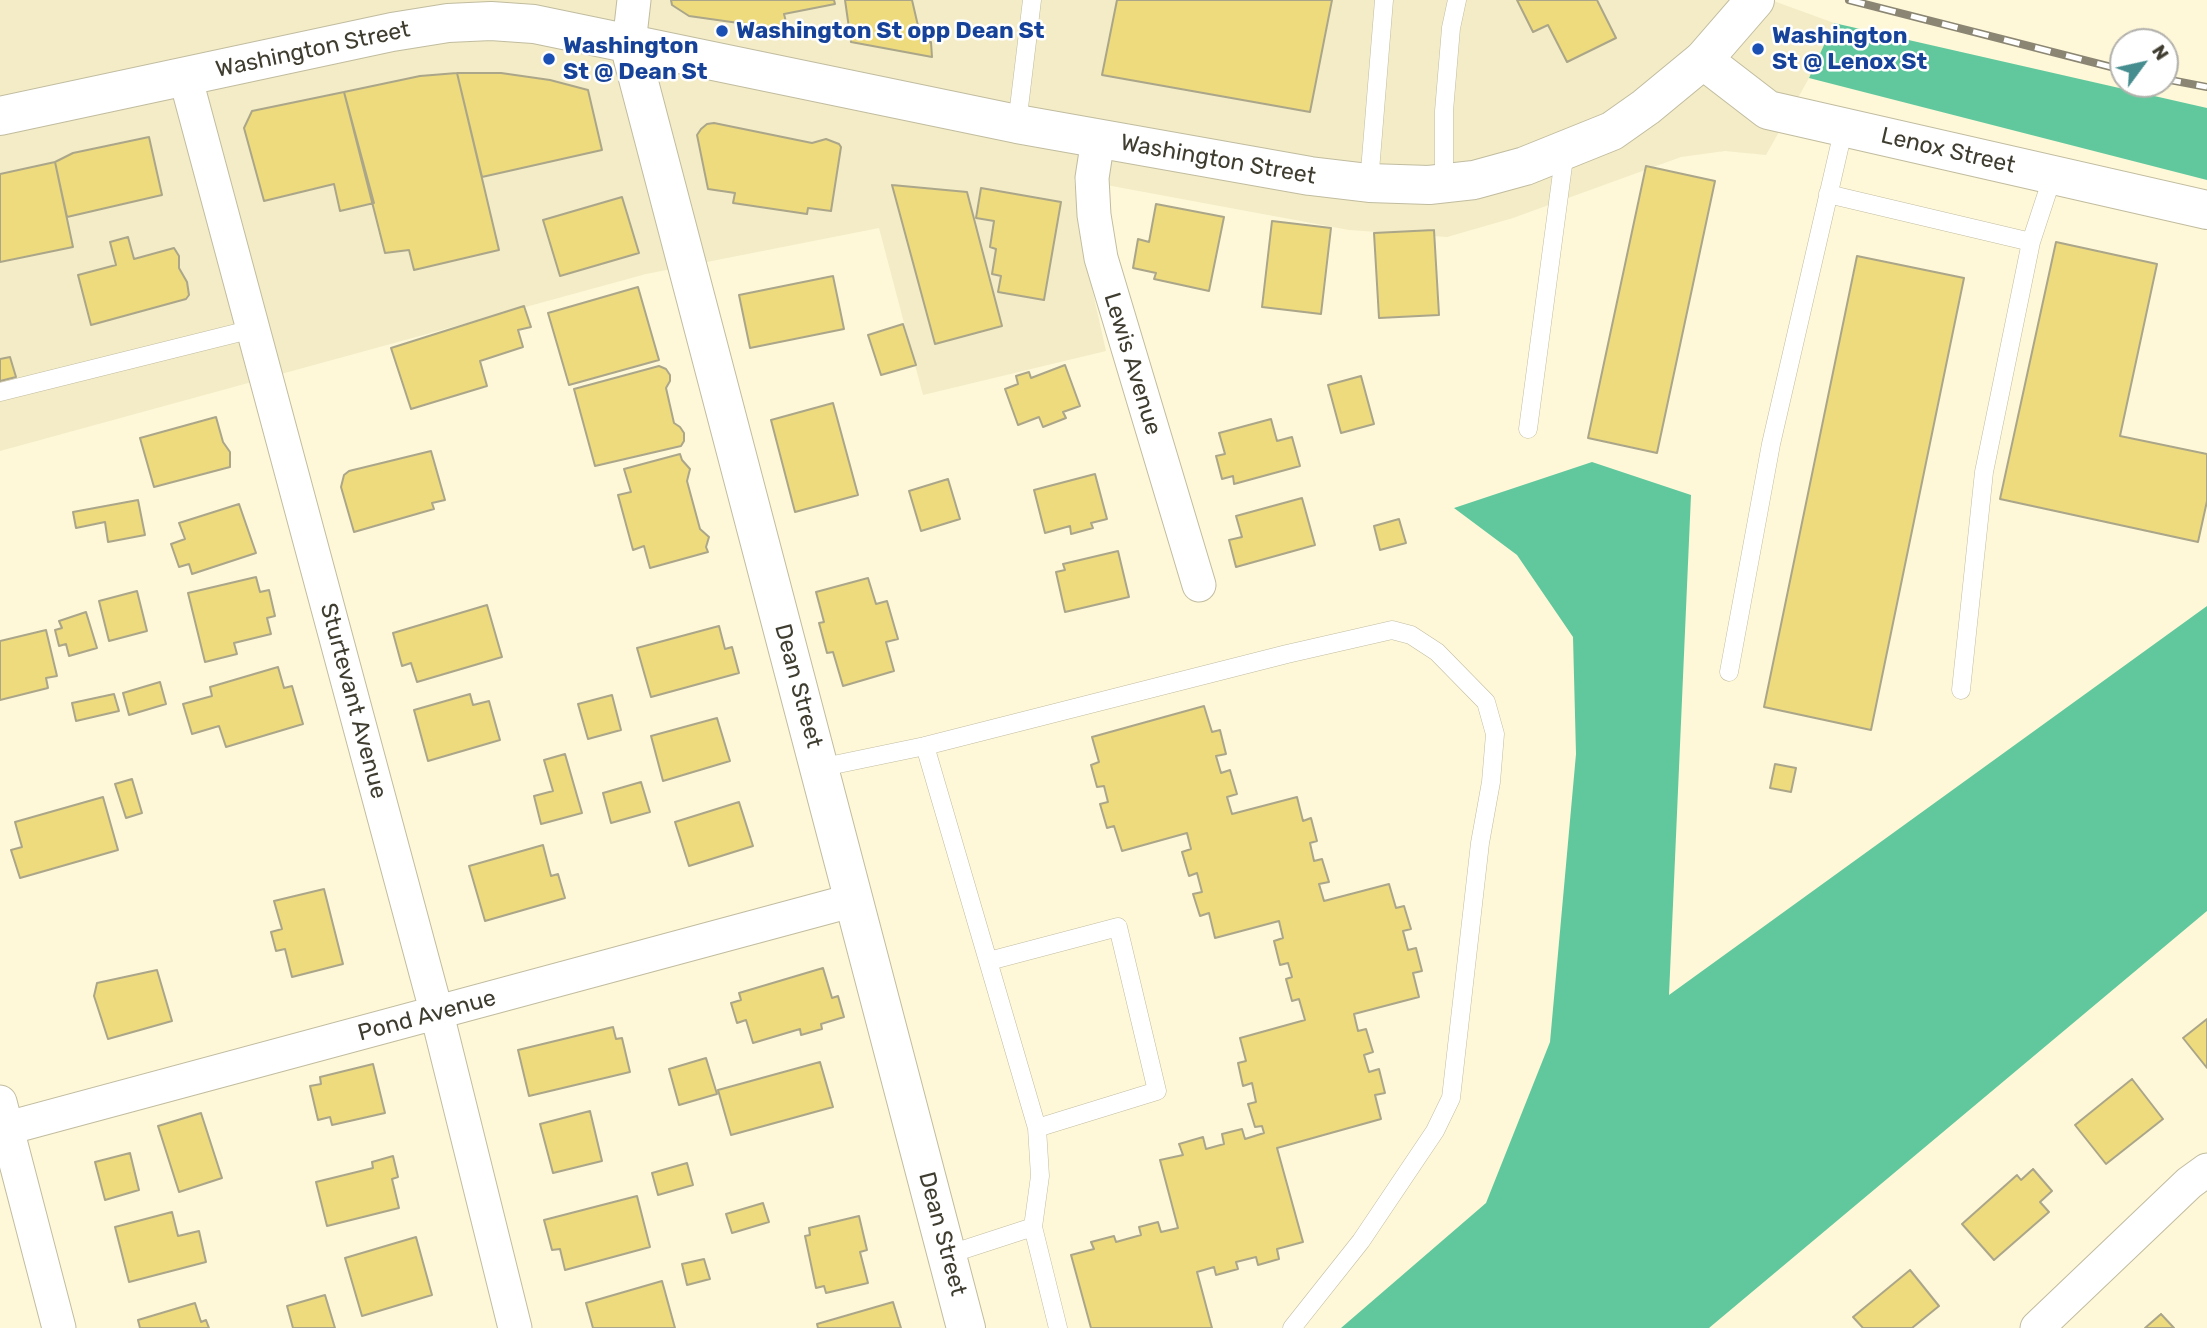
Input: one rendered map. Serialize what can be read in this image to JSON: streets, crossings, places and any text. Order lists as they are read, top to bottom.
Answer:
{
  "streets": {
    "main road": ["Washington Street", "Lenox Street", "Dean Street"],
    "street": ["Lewis Avenue", "Sturtevant Avenue", "Pond Avenue"]
  },
  "crossings": [
    ["Washington Street", "Lenox Street"],
    ["Washington Street", "Lewis Avenue"],
    ["Washington Street", "Dean Street"],
    ["Washington Street", "Sturtevant Avenue"],
    ["Dean Street", "Pond Avenue"],
    ["Sturtevant Avenue", "Pond Avenue"]
  ],
  "places": ["Washington St opp Dean St", "Washington St @ Lenox St", "Washington St @ Dean St"],
  "north": "top right"
}
